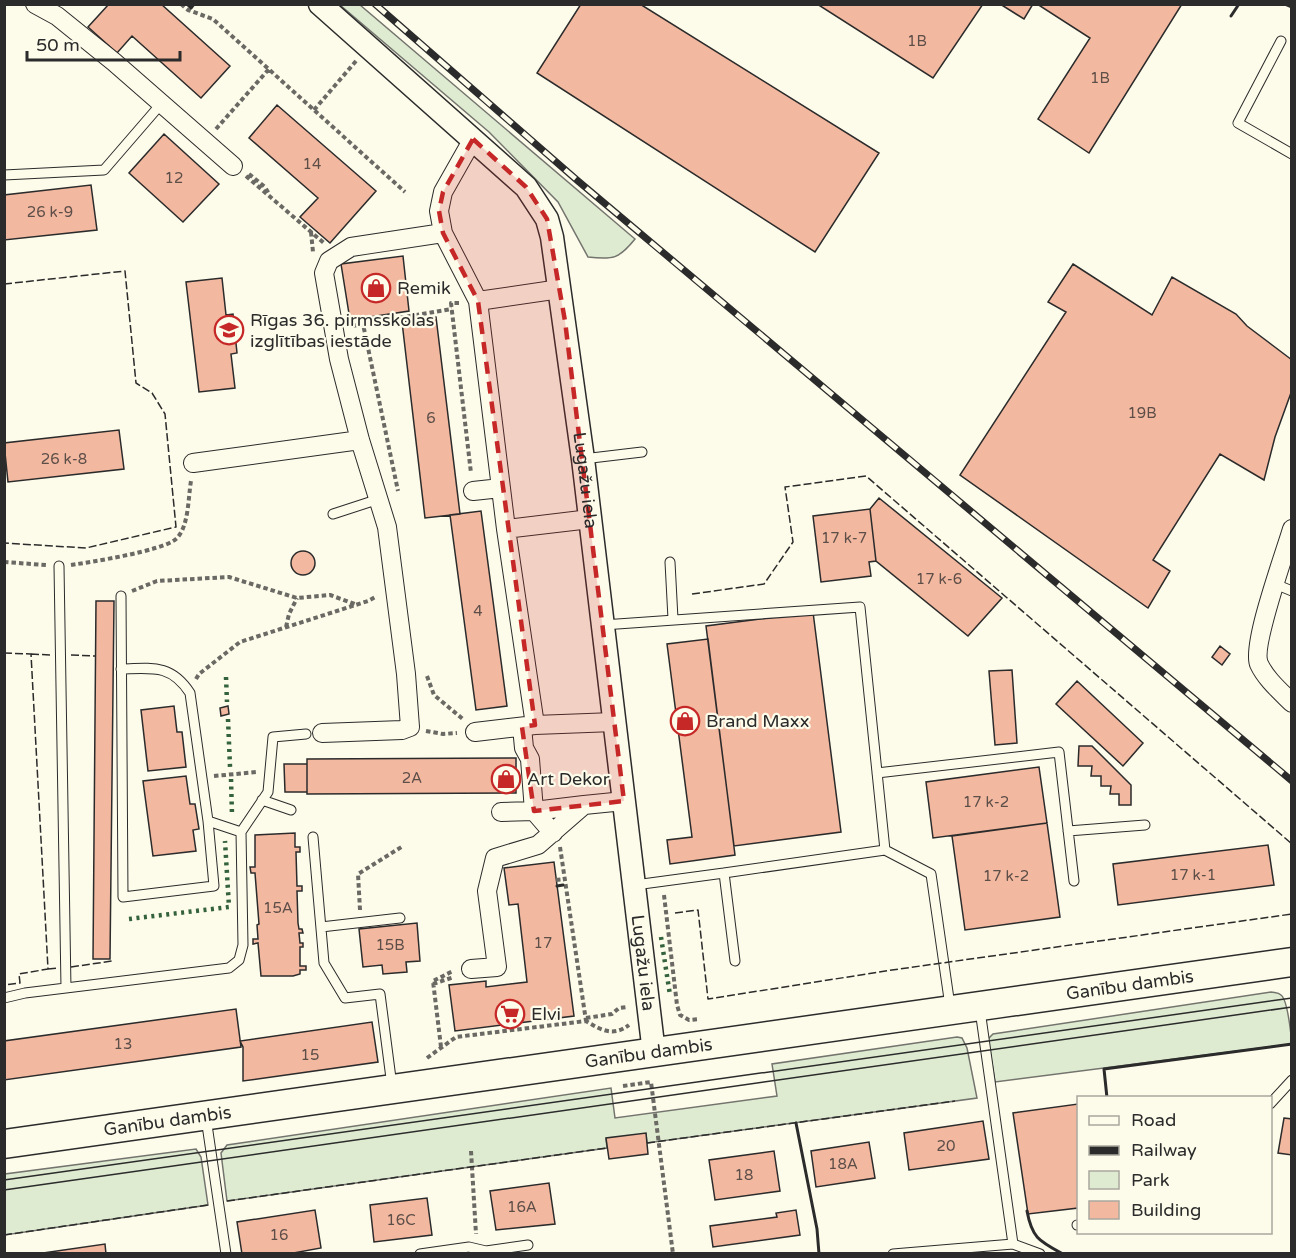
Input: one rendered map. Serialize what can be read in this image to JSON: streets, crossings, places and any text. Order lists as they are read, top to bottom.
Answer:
{
  "streets": {
    "main road": ["Ganību dambis"],
    "street": ["Lugažu iela"]
  },
  "crossings": [
    ["Lugažu iela", "Ganību dambis"]
  ],
  "places": {
    "shop": ["Remik", "Brand Maxx", "Art Dekor"],
    "school or university": ["Rīgas 36. pirmsskolas izglītības iestāde"],
    "supermarket": ["Elvi"]
  },
  "house_numbers": [
    "1B",
    "1B",
    "14",
    "12",
    "26 k-9",
    "19B",
    "6",
    "26 k-8",
    "17 k-7",
    "17 k-6",
    "4",
    "2A",
    "17 k-2",
    "17 k-1",
    "17 k-2",
    "15A",
    "17",
    "15B",
    "13",
    "15",
    "20",
    "18A",
    "18",
    "16A",
    "16C",
    "16"
  ],
  "legend": [
    "Road",
    "Railway",
    "Park",
    "Building"
  ],
  "scale_bar": "50 m"
}
